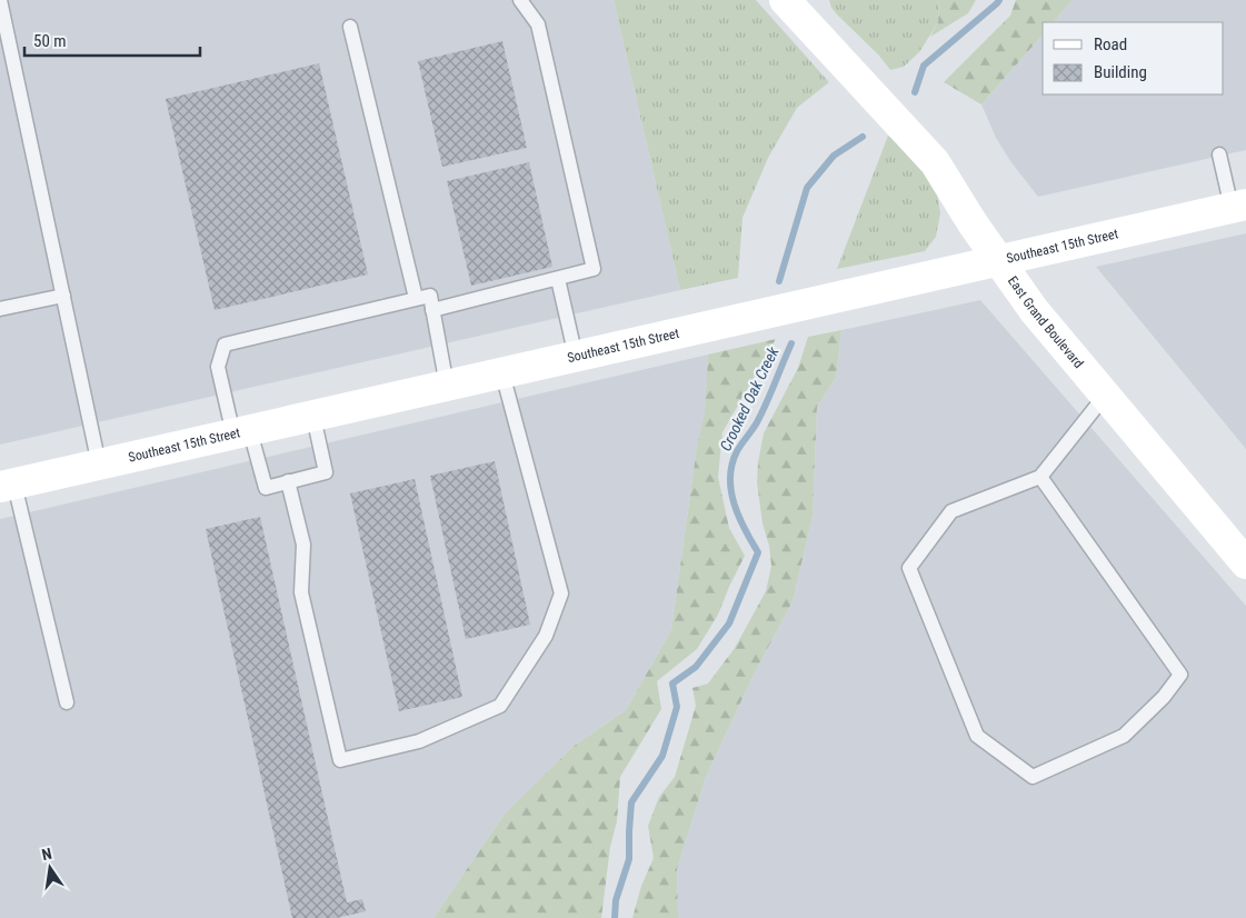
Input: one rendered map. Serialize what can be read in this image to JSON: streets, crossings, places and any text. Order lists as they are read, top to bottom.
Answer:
{
  "streets": {
    "main road": ["Southeast 15th Street", "East Grand Boulevard"]
  },
  "crossings": [
    ["Southeast 15th Street", "East Grand Boulevard"]
  ],
  "water": ["Crooked Oak Creek"],
  "legend": ["Road", "Building"],
  "scale_bar": "50 m",
  "north": "top"
}
